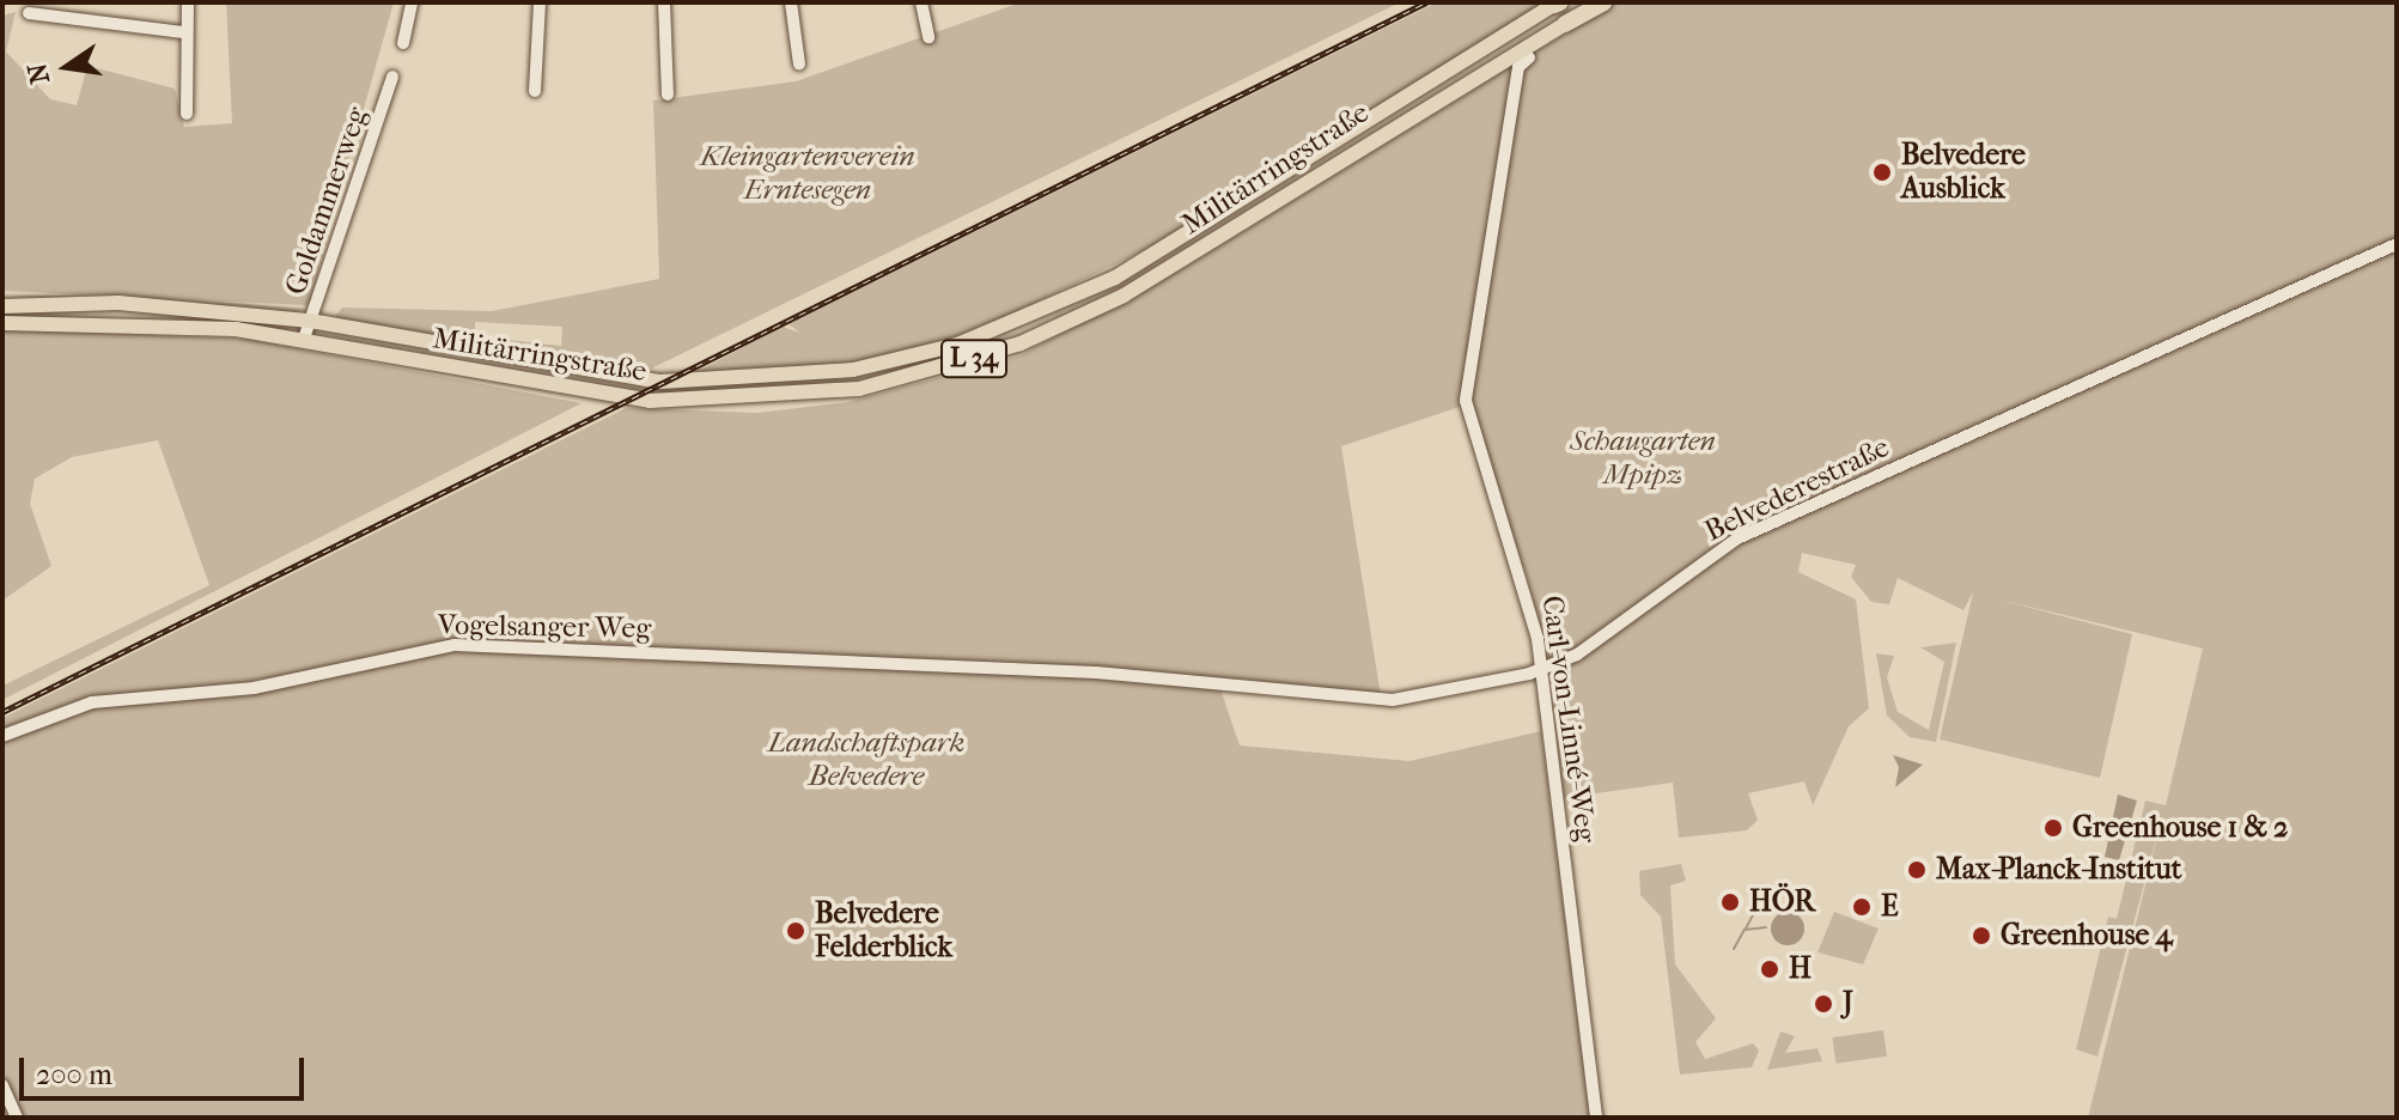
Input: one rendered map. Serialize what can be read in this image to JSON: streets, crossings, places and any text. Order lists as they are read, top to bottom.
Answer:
{
  "streets": {
    "highway": ["Militärringstraße", "L 34"],
    "street": [
      "Goldammerweg",
      "Belvederestraße",
      "Vogelsanger Weg",
      "Carl-von-Linné-Weg"
    ]
  },
  "crossings": [
    ["Militärringstraße", "Goldammerweg"],
    ["Belvederestraße", "Vogelsanger Weg"],
    ["Belvederestraße", "Carl-von-Linné-Weg"]
  ],
  "parks": ["Kleingartenverein Erntesegen", "Schaugarten Mpipz", "Landschaftspark Belvedere"],
  "places": [
    "Belvedere Ausblick",
    "Greenhouse 1 & 2",
    "Max-Planck-Institut",
    "HÖR",
    "E",
    "Belvedere Felderblick",
    "Greenhouse 4",
    "H",
    "J"
  ],
  "scale_bar": "200 m",
  "north": "left"
}
